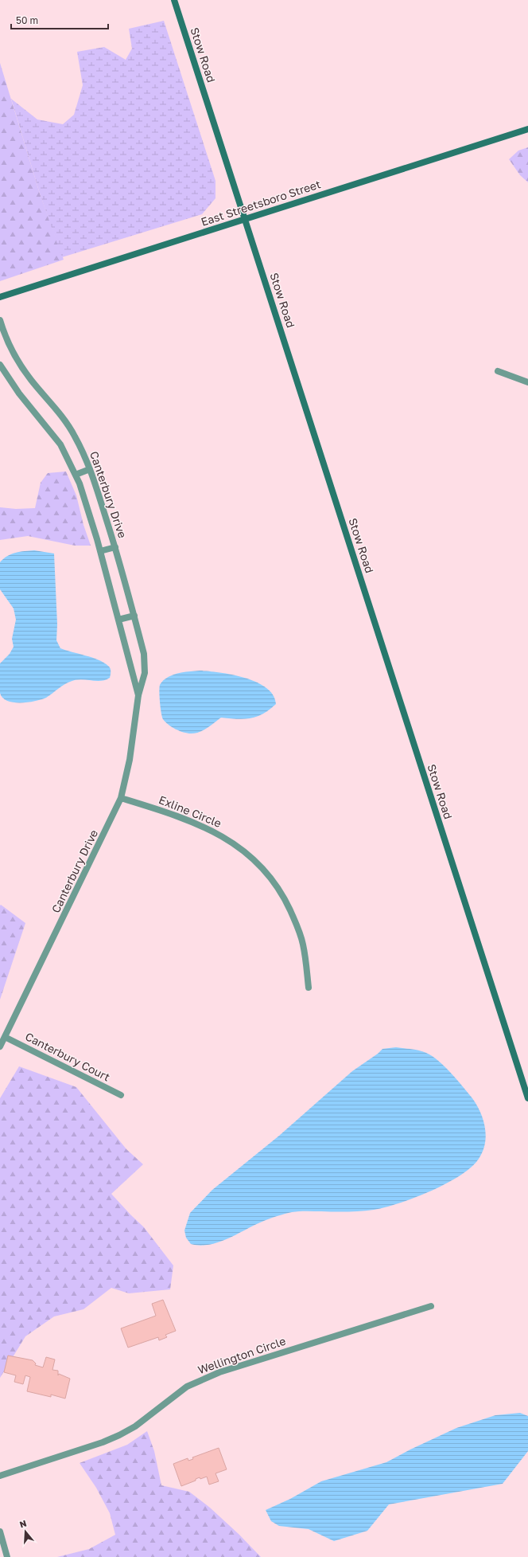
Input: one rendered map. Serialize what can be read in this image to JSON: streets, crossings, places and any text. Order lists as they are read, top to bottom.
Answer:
{
  "streets": {
    "street": [
      "Stow Road",
      "East Streetsboro Street",
      "Canterbury Drive",
      "Exline Circle",
      "Canterbury Court",
      "Wellington Circle"
    ]
  },
  "crossings": [
    ["Stow Road", "East Streetsboro Street"],
    ["Canterbury Drive", "Exline Circle"],
    ["Canterbury Drive", "Canterbury Court"]
  ],
  "scale_bar": "50 m",
  "north": "top"
}
